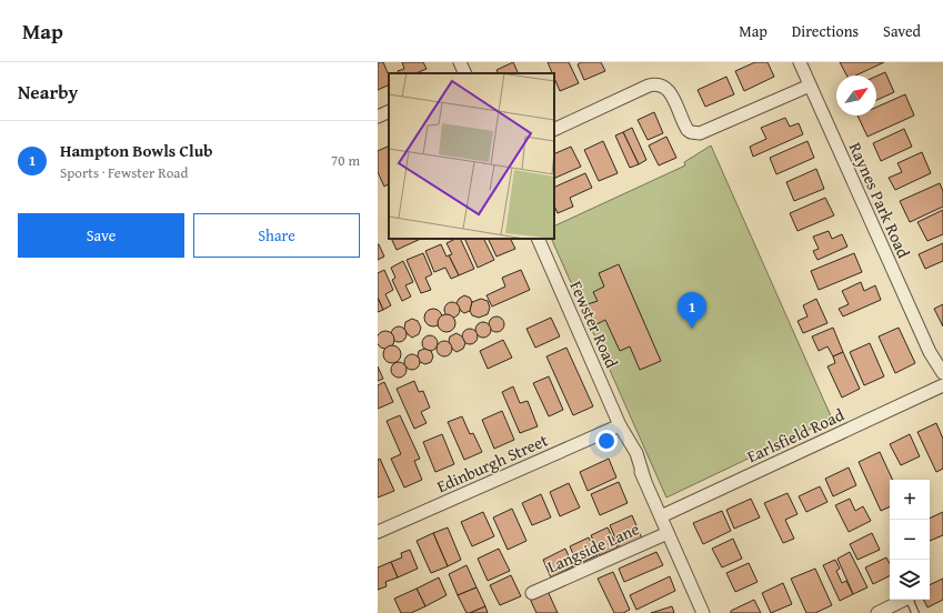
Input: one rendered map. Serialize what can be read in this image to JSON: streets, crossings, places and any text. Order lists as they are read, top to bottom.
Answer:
{
  "streets": {
    "street": [
      "Raynes Park Road",
      "Fewster Road",
      "Earlsfield Road",
      "Edinburgh Street",
      "Langside Lane"
    ]
  },
  "crossings": [
    ["Raynes Park Road", "Earlsfield Road"],
    ["Fewster Road", "Earlsfield Road"],
    ["Fewster Road", "Edinburgh Street"],
    ["Fewster Road", "Langside Lane"]
  ],
  "north": "top right",
  "page": {
    "header": "Map",
    "nav": ["Map", "Directions", "Saved"],
    "heading": "Nearby",
    "list": [
      {
        "mark": "1",
        "name": "Hampton Bowls Club",
        "note": "Sports · Fewster Road",
        "value": "70 m"
      }
    ],
    "buttons": ["Save", "Share"],
    "pins": "1",
    "map_buttons": ["+", "−"]
  }
}
